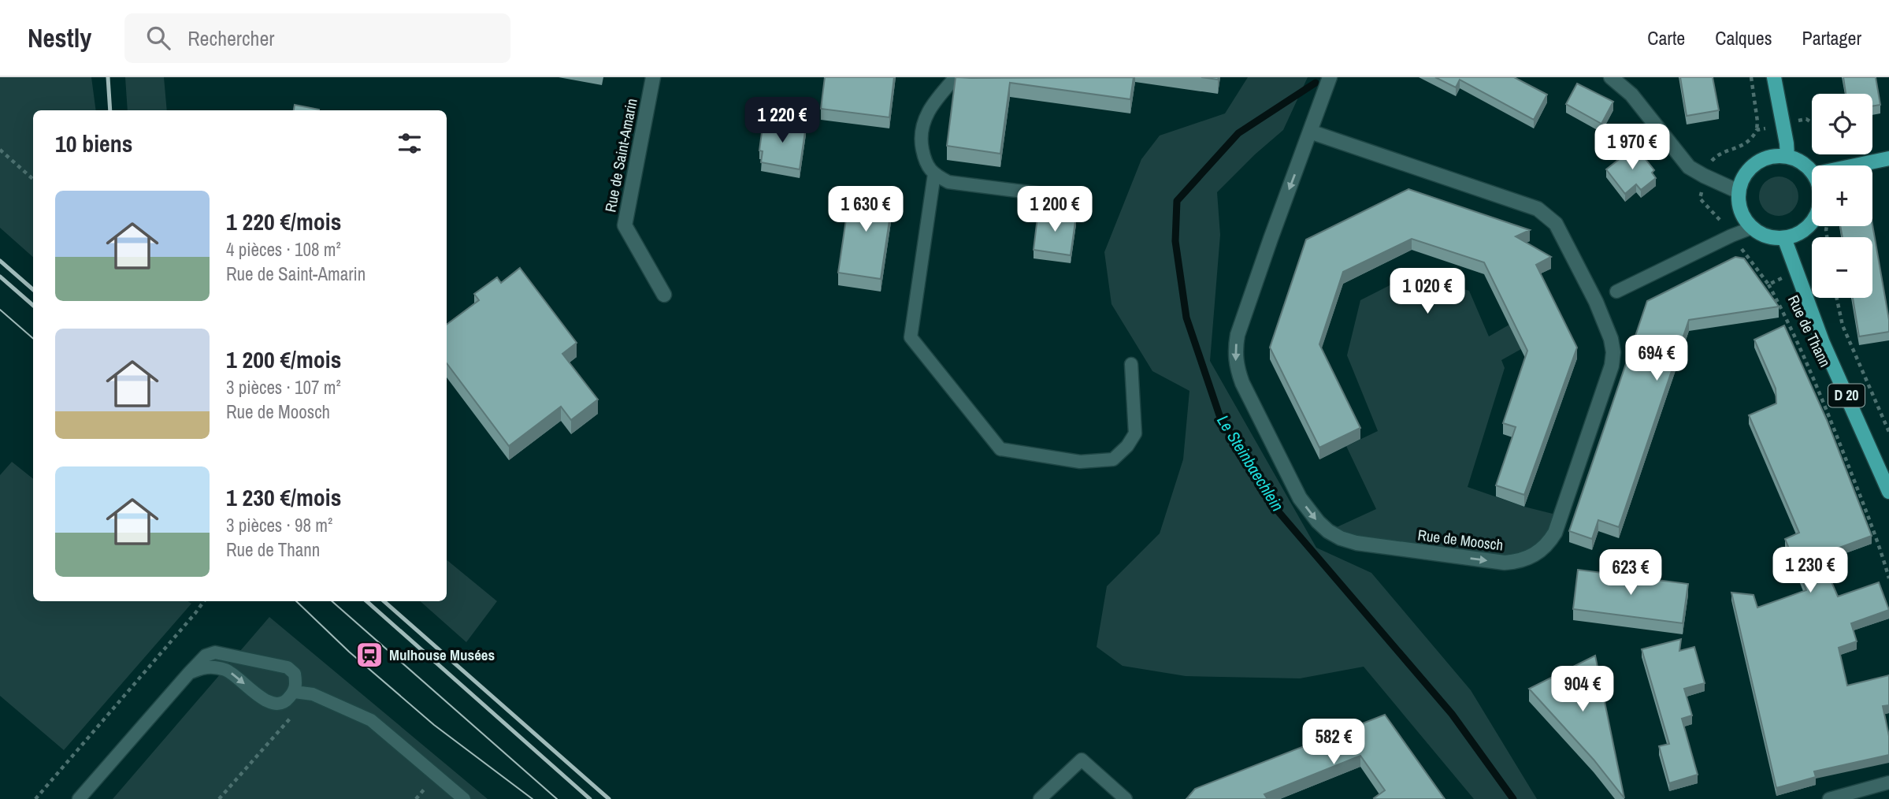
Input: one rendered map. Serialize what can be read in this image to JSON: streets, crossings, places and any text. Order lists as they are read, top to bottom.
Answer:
{
  "streets": {
    "main road": ["Rue de Thann", "D 20"],
    "street": ["Rue de Saint-Amarin", "Rue de Moosch"]
  },
  "water": ["Le Steinbaechlein"],
  "places": {
    "station": ["Mulhouse Musées"]
  },
  "page": {
    "header": "Nestly",
    "search": "Rechercher",
    "nav": ["Carte", "Calques", "Partager"],
    "map_buttons": ["+", "−"],
    "price": [
      "1 220 €",
      "1 970 €",
      "1 630 €",
      "1 200 €",
      "1 020 €",
      "694 €",
      "1 230 €",
      "623 €",
      "904 €",
      "582 €"
    ],
    "heading": "10 biens",
    "list": [
      {
        "name": "1 220 €/mois",
        "note": "4 pièces · 108 m² · Rue de Saint-Amarin"
      },
      {
        "name": "1 200 €/mois",
        "note": "3 pièces · 107 m² · Rue de Moosch"
      },
      {
        "name": "1 230 €/mois",
        "note": "3 pièces · 98 m² · Rue de Thann"
      }
    ]
  }
}
